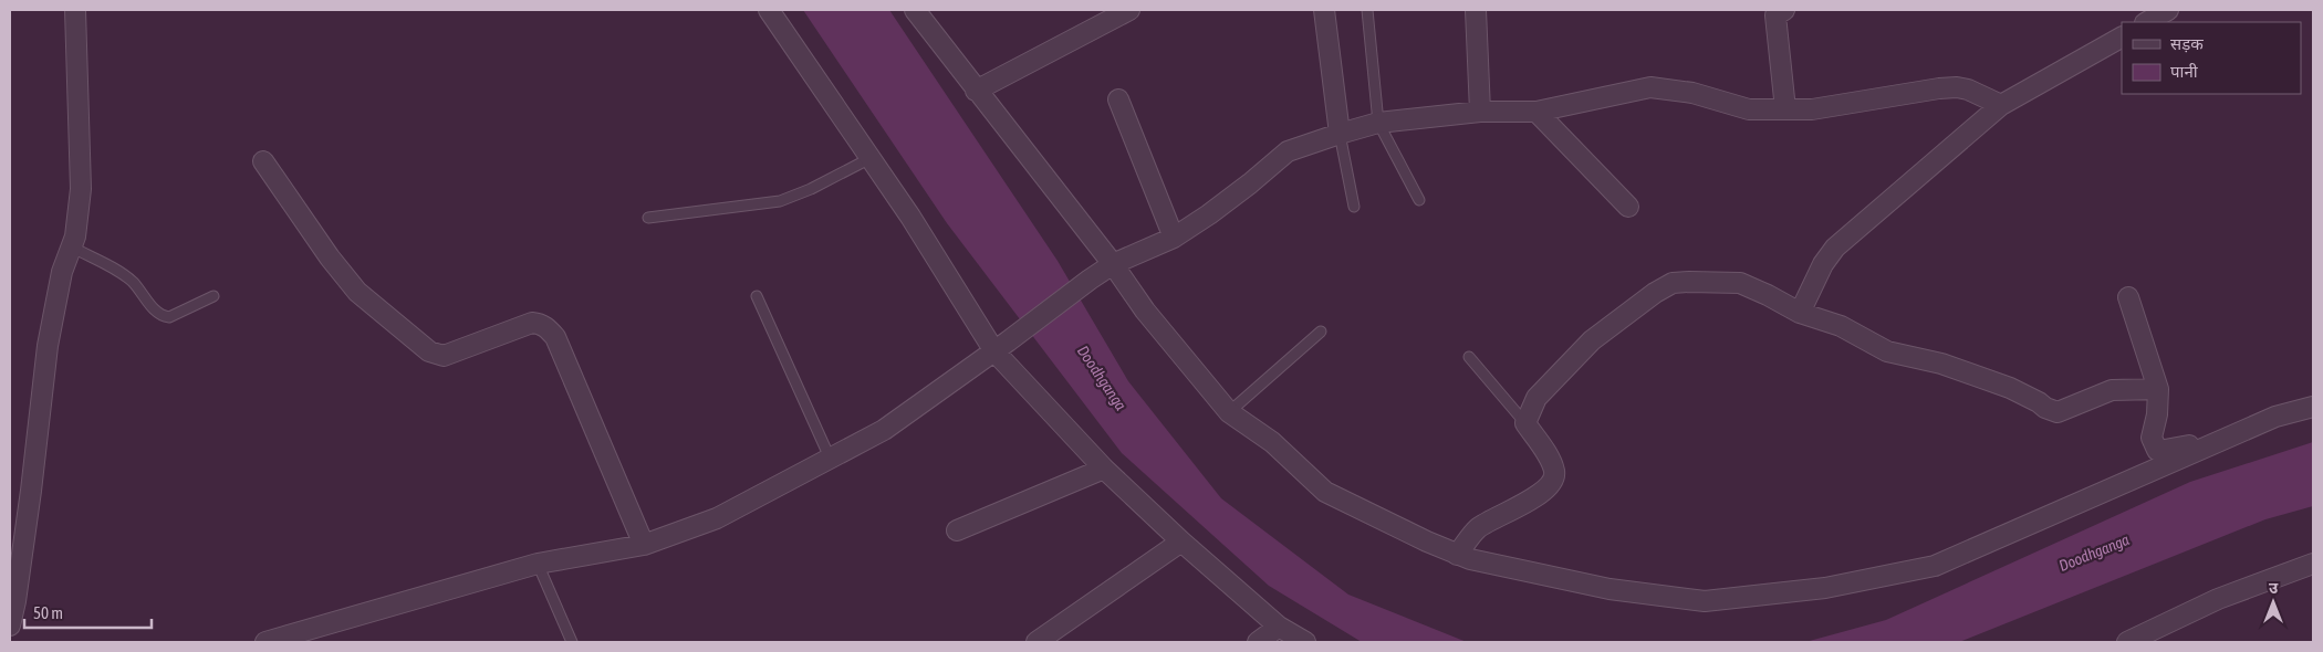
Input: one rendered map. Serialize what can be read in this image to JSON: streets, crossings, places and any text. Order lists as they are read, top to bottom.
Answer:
{
  "water": ["Doodhganga"],
  "legend": ["सड़क", "पानी"],
  "scale_bar": "50 m",
  "north": "top"
}
